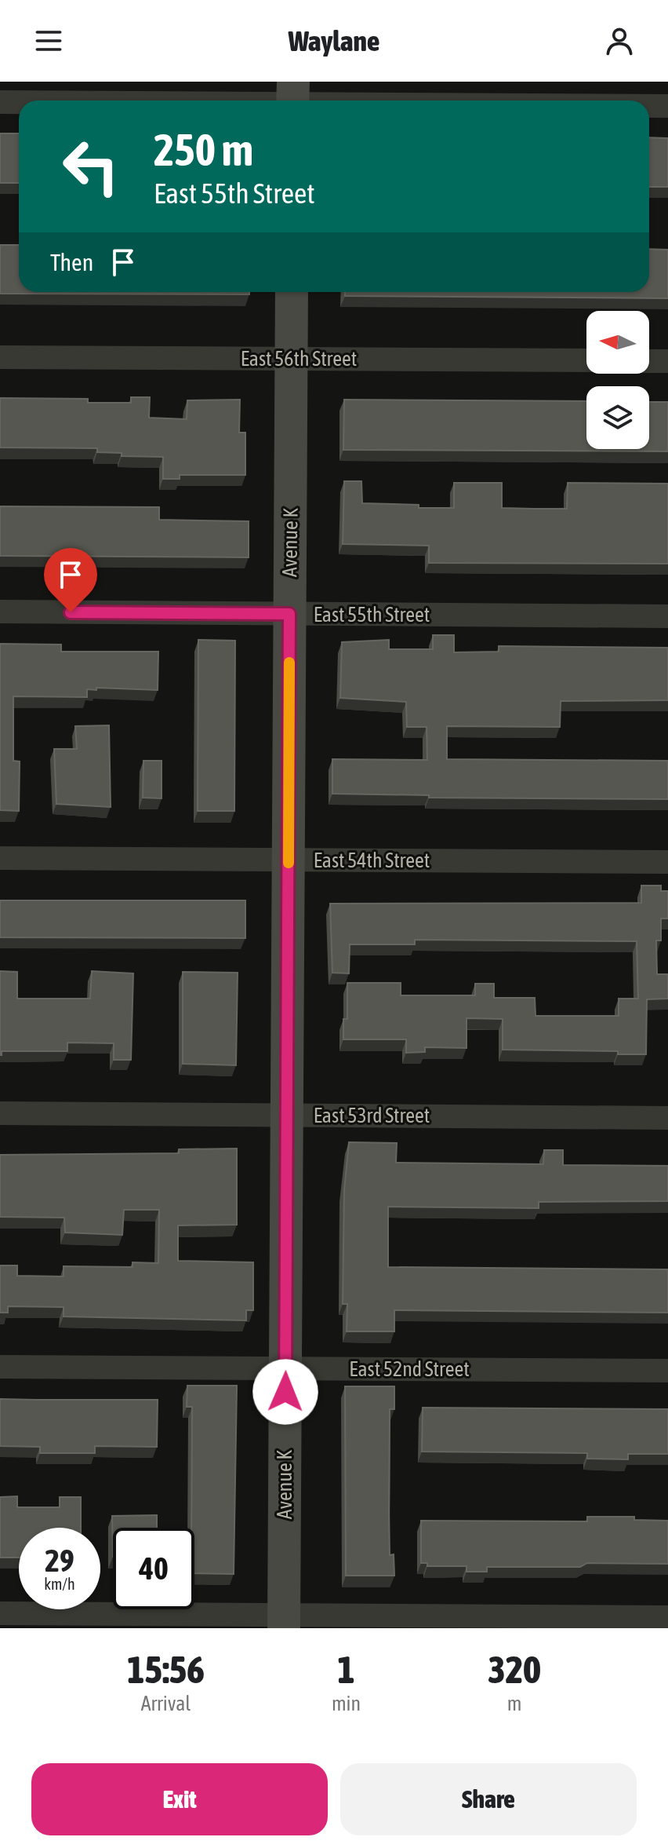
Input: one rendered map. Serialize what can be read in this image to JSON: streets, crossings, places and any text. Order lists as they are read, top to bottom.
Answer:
{
  "streets": {
    "street": [
      "East 56th Street",
      "Avenue K",
      "East 55th Street",
      "East 54th Street",
      "East 53rd Street",
      "East 52nd Street"
    ]
  },
  "crossings": [
    ["East 56th Street", "Avenue K"],
    ["Avenue K", "East 55th Street"],
    ["Avenue K", "East 54th Street"],
    ["Avenue K", "East 53rd Street"],
    ["Avenue K", "East 52nd Street"]
  ],
  "north": "left",
  "page": {
    "header": "Waylane",
    "turn": ["250 m", "East 55th Street"],
    "then": "Then",
    "speed": "29 km/h",
    "limit": "40",
    "eta": [
      "15:56",
      "Arrival",
      "1",
      "min",
      "320",
      "m"
    ],
    "buttons": ["Exit", "Share"]
  }
}
